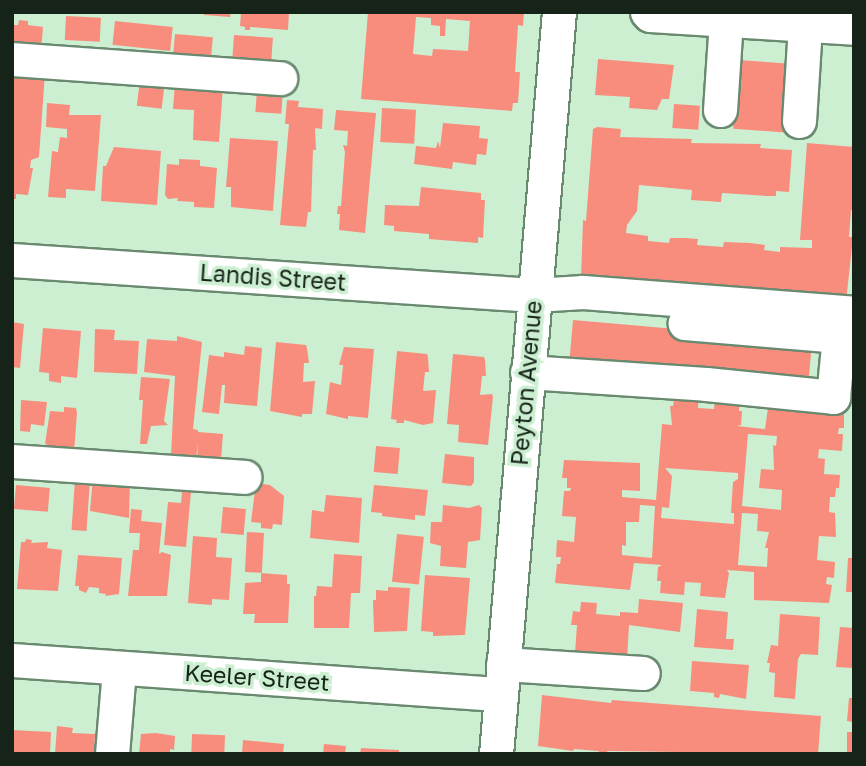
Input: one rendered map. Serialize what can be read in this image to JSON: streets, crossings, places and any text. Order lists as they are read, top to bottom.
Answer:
{
  "streets": {
    "street": ["Landis Street", "Peyton Avenue", "Keeler Street"]
  },
  "crossings": [
    ["Landis Street", "Peyton Avenue"],
    ["Peyton Avenue", "Keeler Street"]
  ]
}
